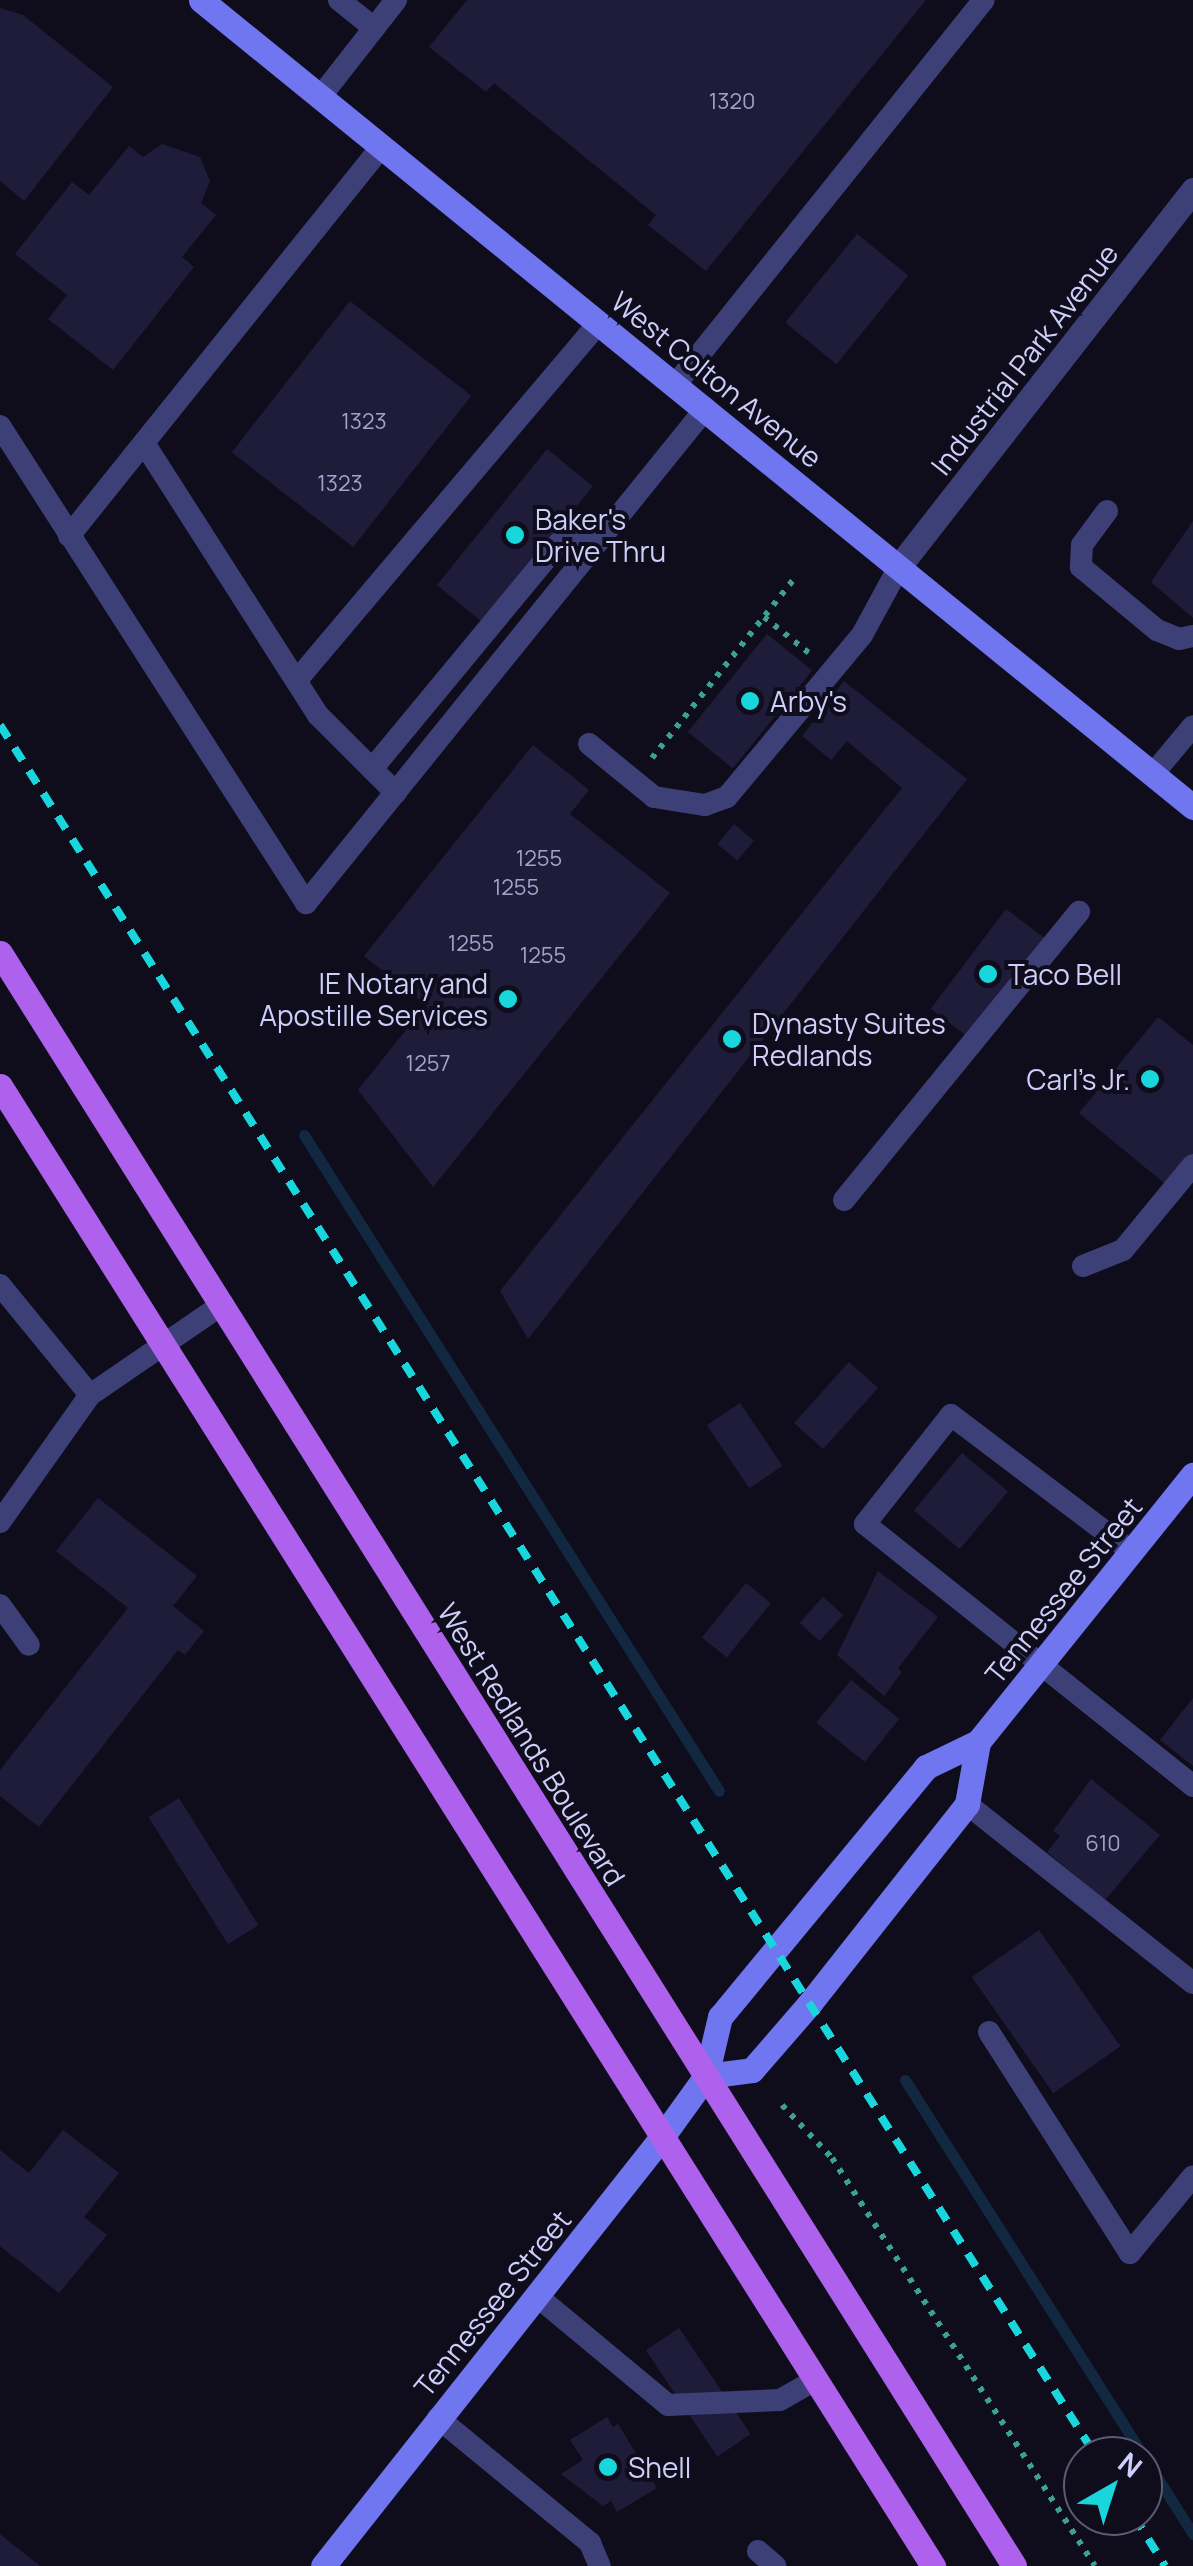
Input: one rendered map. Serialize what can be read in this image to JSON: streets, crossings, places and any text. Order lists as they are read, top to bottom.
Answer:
{
  "streets": {
    "main road": ["West Colton Avenue", "Tennessee Street", "West Redlands Boulevard"],
    "street": ["Industrial Park Avenue"]
  },
  "crossings": [
    ["Industrial Park Avenue", "West Colton Avenue"],
    ["Tennessee Street", "West Redlands Boulevard"]
  ],
  "places": [
    "Baker's Drive Thru",
    "Arby's",
    "Taco Bell",
    "IE Notary and Apostille Services",
    "Dynasty Suites Redlands",
    "Carl's Jr.",
    "Shell"
  ],
  "house_numbers": [
    "1320",
    "1323",
    "1323",
    "1255",
    "1255",
    "1255",
    "1255",
    "1257",
    "610"
  ],
  "north": "top right"
}
